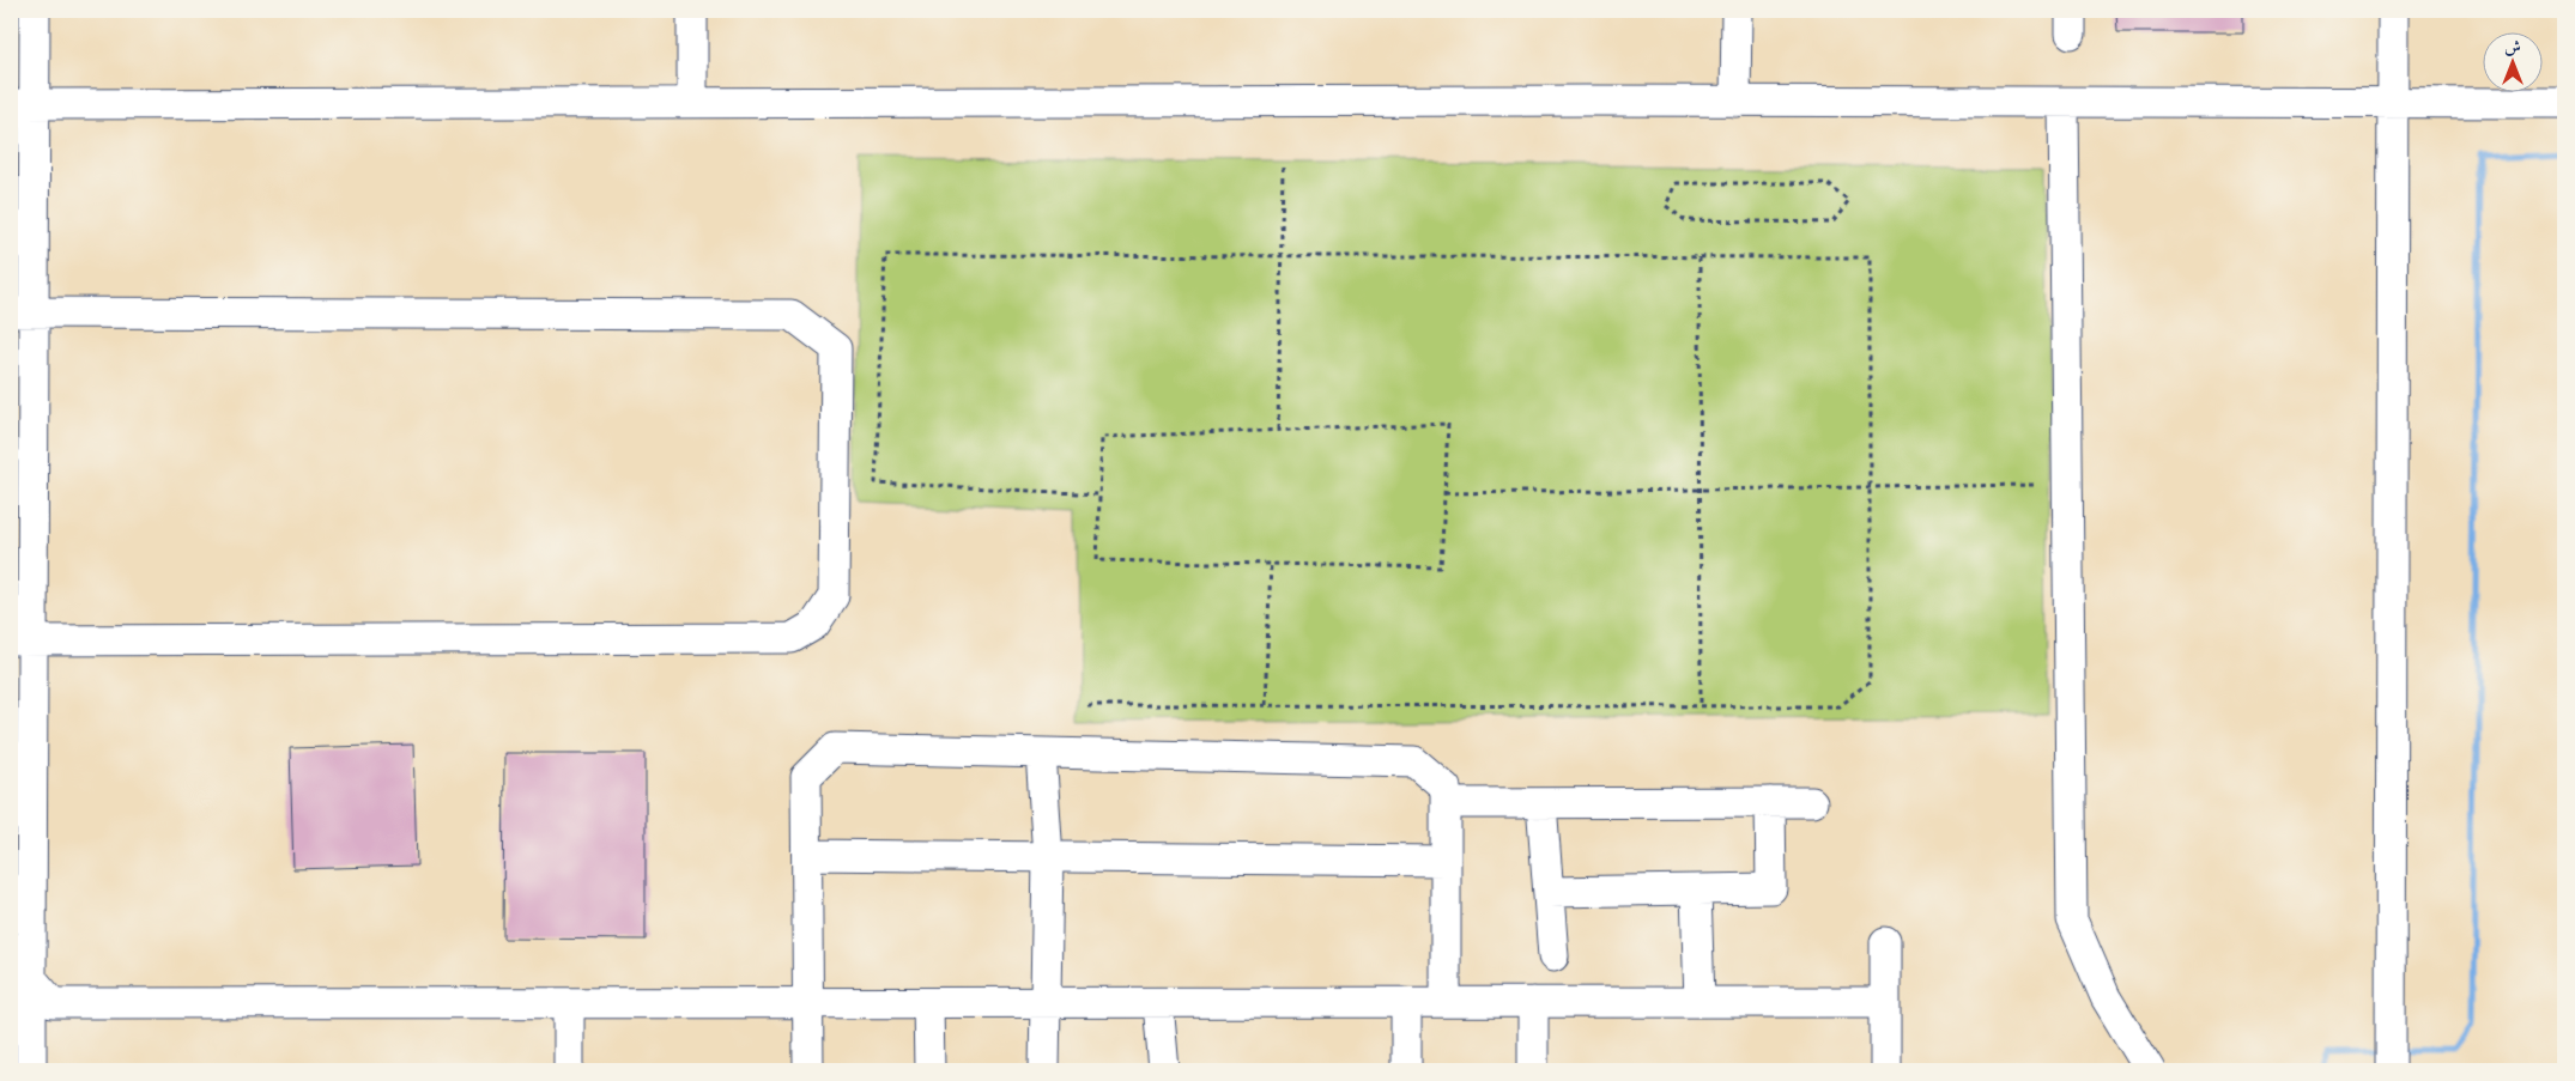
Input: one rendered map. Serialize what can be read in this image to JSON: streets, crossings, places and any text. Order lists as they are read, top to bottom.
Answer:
{
  "north": "top"
}
